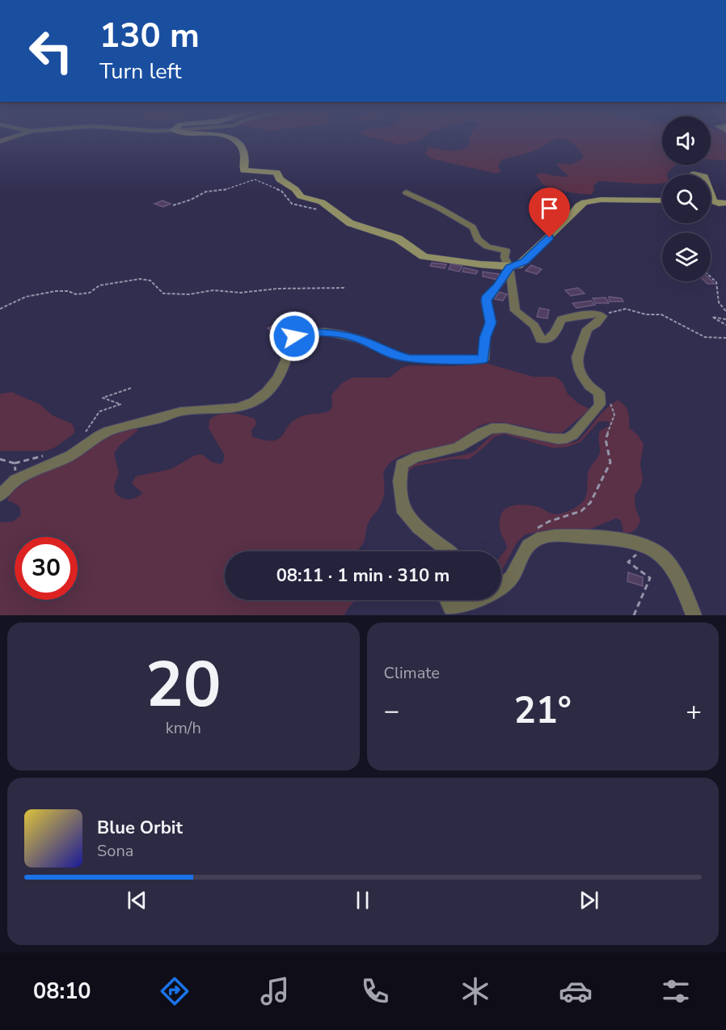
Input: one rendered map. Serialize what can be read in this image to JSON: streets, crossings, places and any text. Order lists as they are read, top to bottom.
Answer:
{
  "page": {
    "turn": ["130 m", "Turn left"],
    "limit": "30",
    "trip": "08:11 · 1 min · 310 m",
    "tile": [
      ["20", "km/h"],
      "Climate"
    ],
    "heat": ["−", "21°", "+"],
    "song": ["Blue Orbit", "Sona"],
    "tabs": "08:10"
  }
}
